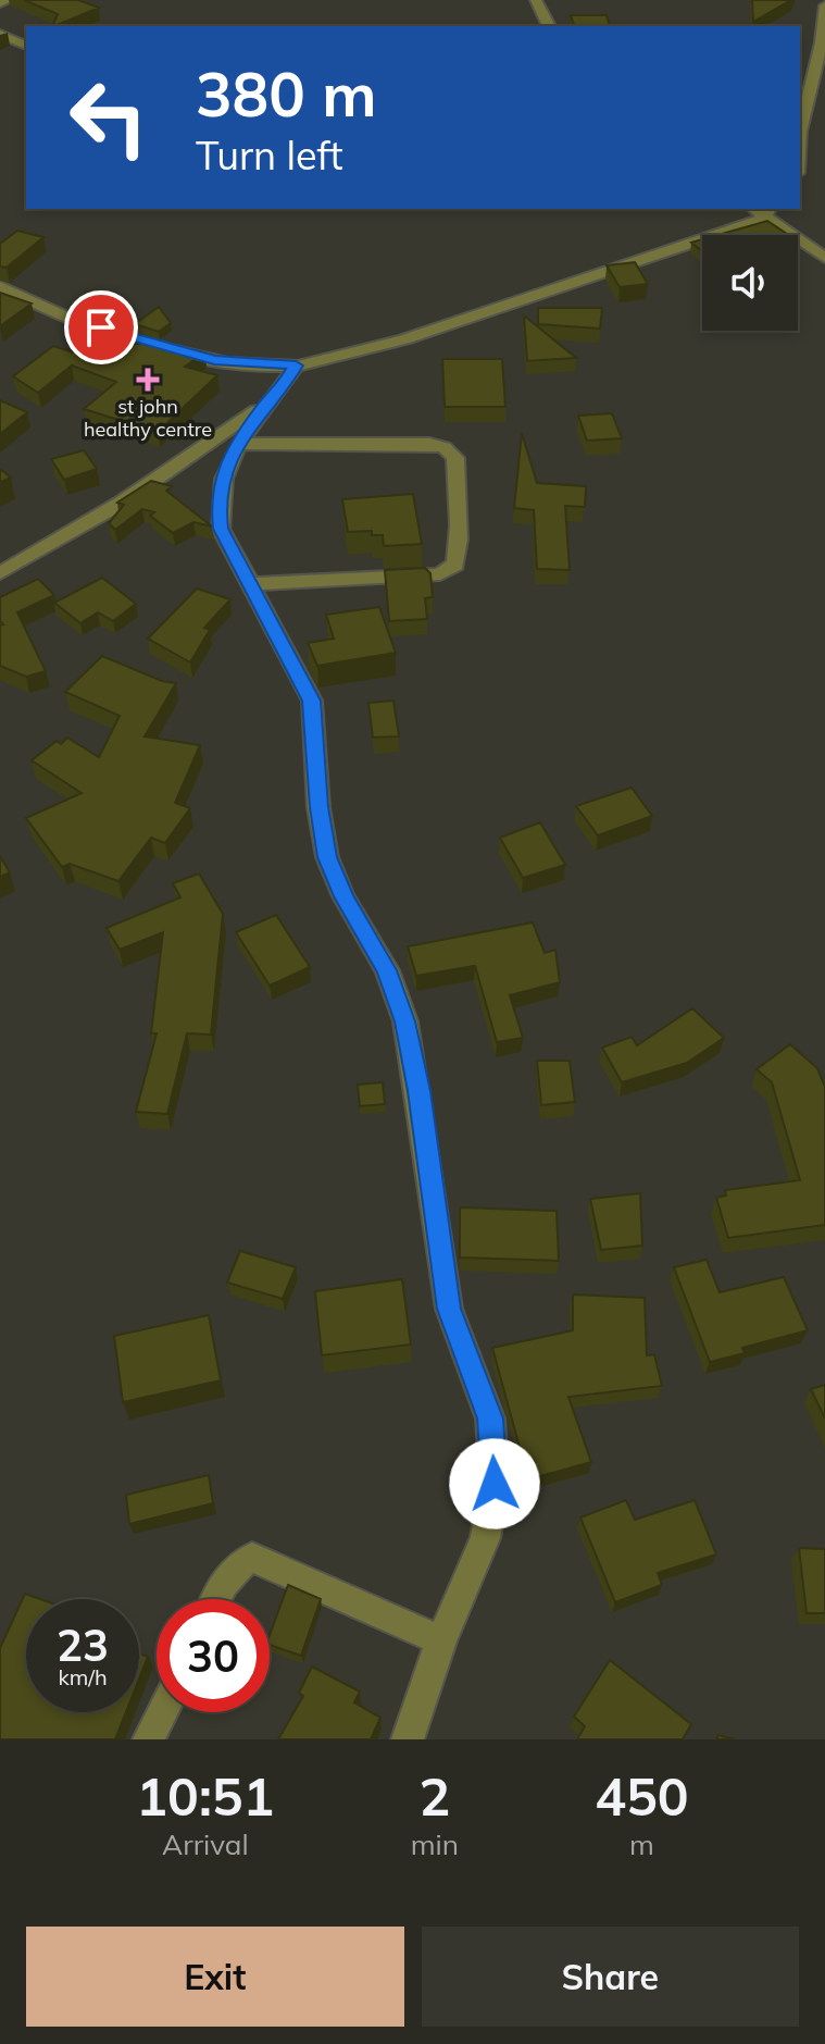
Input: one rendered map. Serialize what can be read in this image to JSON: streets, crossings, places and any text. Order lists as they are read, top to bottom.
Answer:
{
  "places": {
    "health": ["st john healthy centre"]
  },
  "page": {
    "turn": ["380 m", "Turn left"],
    "speed": "23 km/h",
    "limit": "30",
    "eta": [
      "10:51",
      "Arrival",
      "2",
      "min",
      "450",
      "m"
    ],
    "buttons": ["Exit", "Share"]
  }
}
